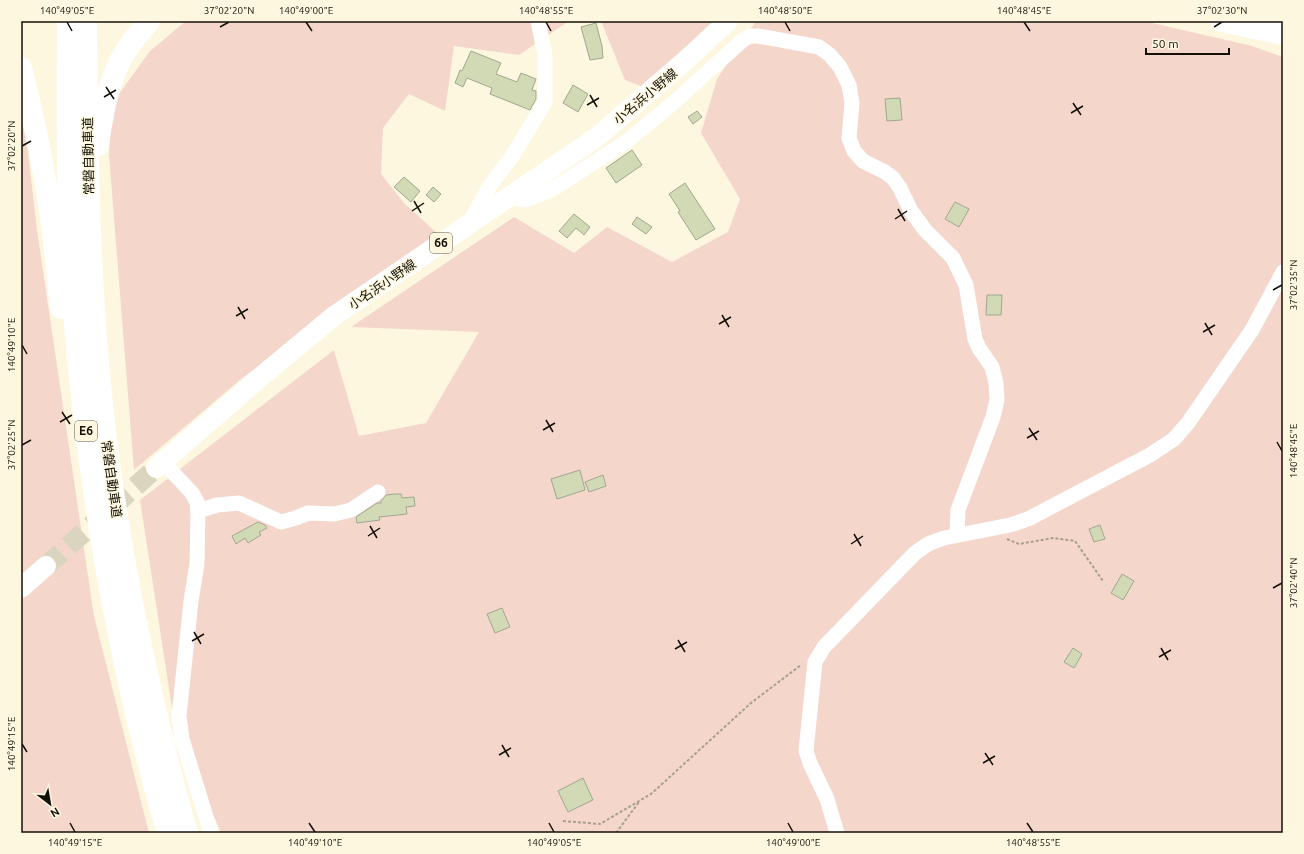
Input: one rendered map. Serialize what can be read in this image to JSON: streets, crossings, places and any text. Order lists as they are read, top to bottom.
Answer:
{
  "streets": {
    "highway": ["常磐自動車道", "E6"],
    "main road": ["小名浜小野線", "66"]
  },
  "scale_bar": "50 m",
  "north": "bottom right",
  "coordinates": [
    "140°49'05\"E",
    "37°02'20\"N",
    "140°49'00\"E",
    "140°48'55\"E",
    "140°48'50\"E",
    "140°48'45\"E",
    "37°02'30\"N",
    "37°02'35\"N",
    "140°49'10\"E",
    "37°02'25\"N",
    "37°02'40\"N",
    "140°49'15\"E"
  ]
}
